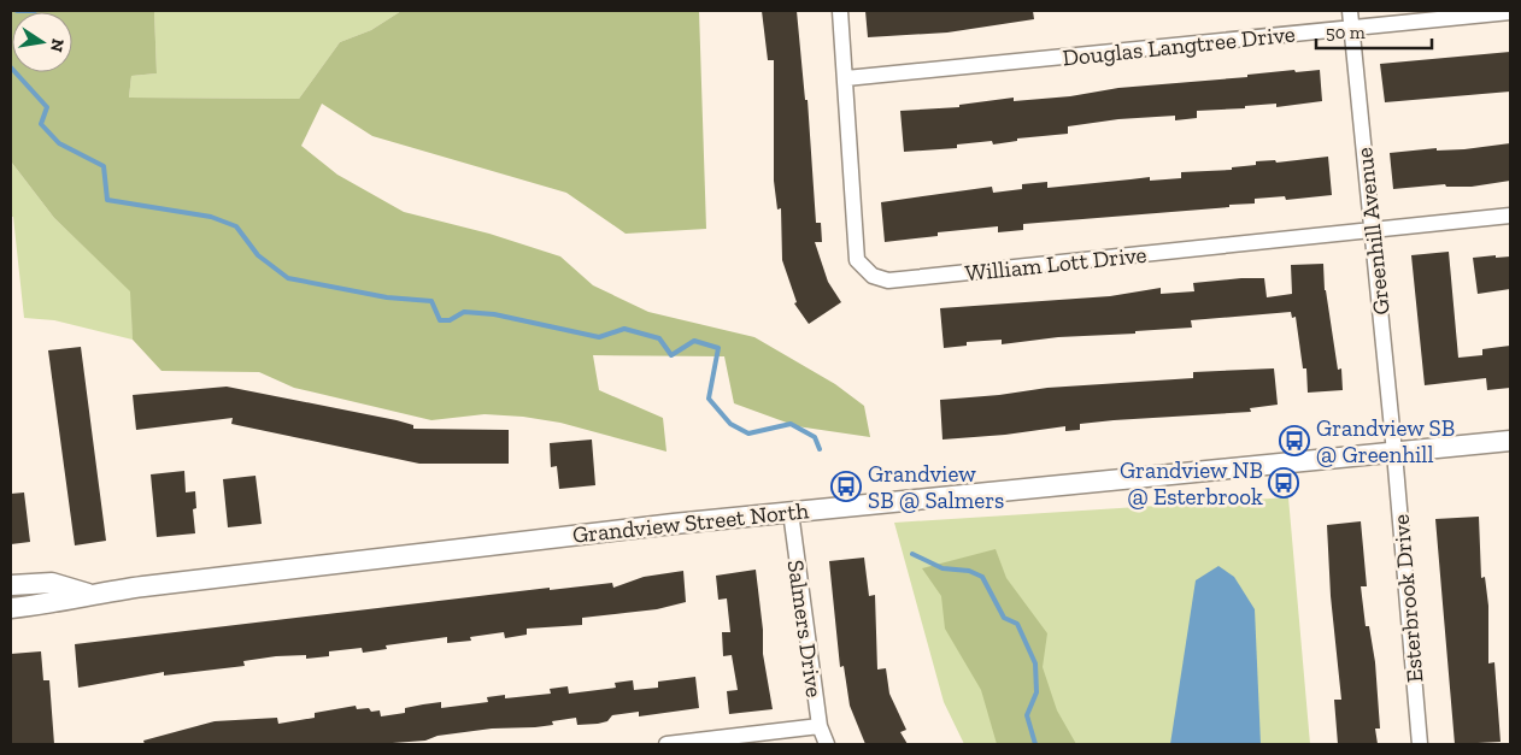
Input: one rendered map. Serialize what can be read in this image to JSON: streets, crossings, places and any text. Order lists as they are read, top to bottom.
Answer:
{
  "streets": {
    "street": [
      "Douglas Langtree Drive",
      "Greenhill Avenue",
      "William Lott Drive",
      "Grandview Street North",
      "Esterbrook Drive",
      "Salmers Drive"
    ]
  },
  "crossings": [
    ["Douglas Langtree Drive", "Greenhill Avenue"],
    ["Douglas Langtree Drive", "William Lott Drive"],
    ["Greenhill Avenue", "William Lott Drive"],
    ["Greenhill Avenue", "Grandview Street North"],
    ["Greenhill Avenue", "Esterbrook Drive"],
    ["Grandview Street North", "Esterbrook Drive"],
    ["Grandview Street North", "Salmers Drive"]
  ],
  "places": {
    "bus stop": ["Grandview SB @ Greenhill", "Grandview NB @ Esterbrook", "Grandview SB @ Salmers"]
  },
  "scale_bar": "50 m",
  "north": "right"
}
